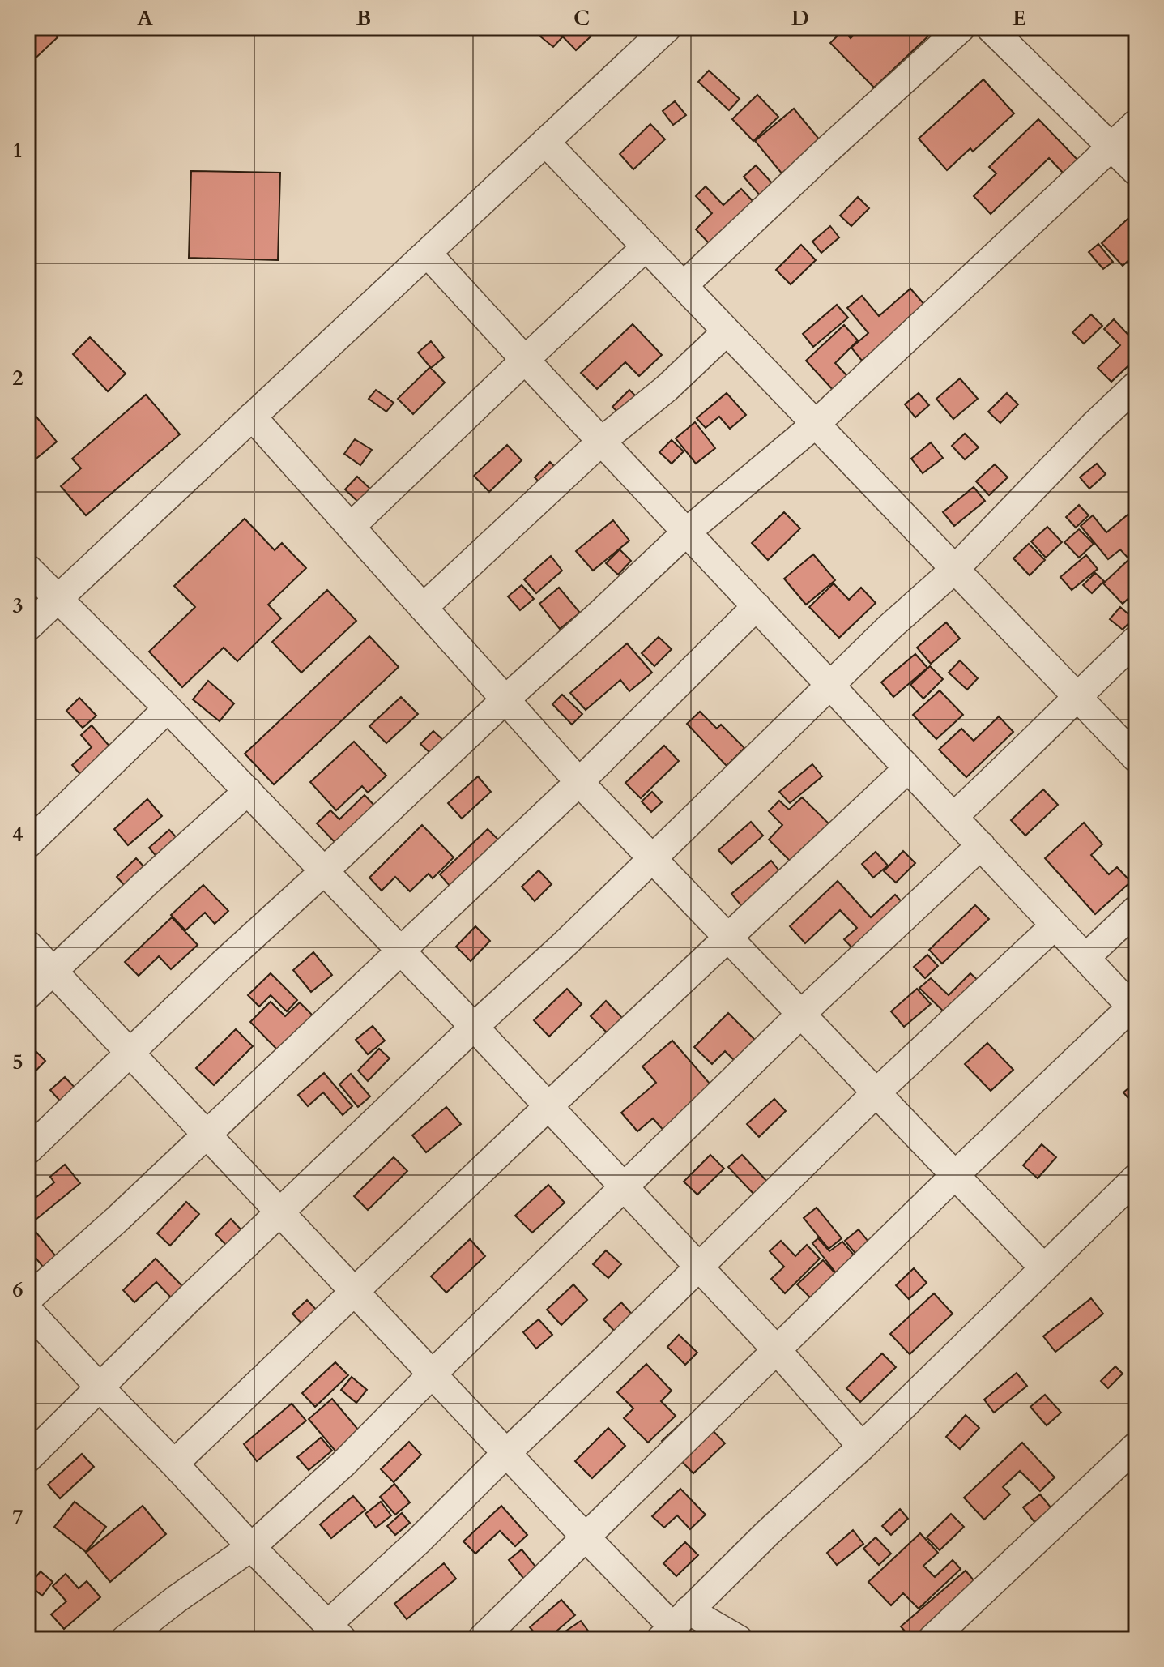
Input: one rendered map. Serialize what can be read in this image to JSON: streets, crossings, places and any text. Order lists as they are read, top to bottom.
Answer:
{
  "grid": {
    "columns": [
      "A",
      "B",
      "C",
      "D",
      "E"
    ],
    "rows": [
      "1",
      "2",
      "3",
      "4",
      "5",
      "6",
      "7"
    ]
  }
}
